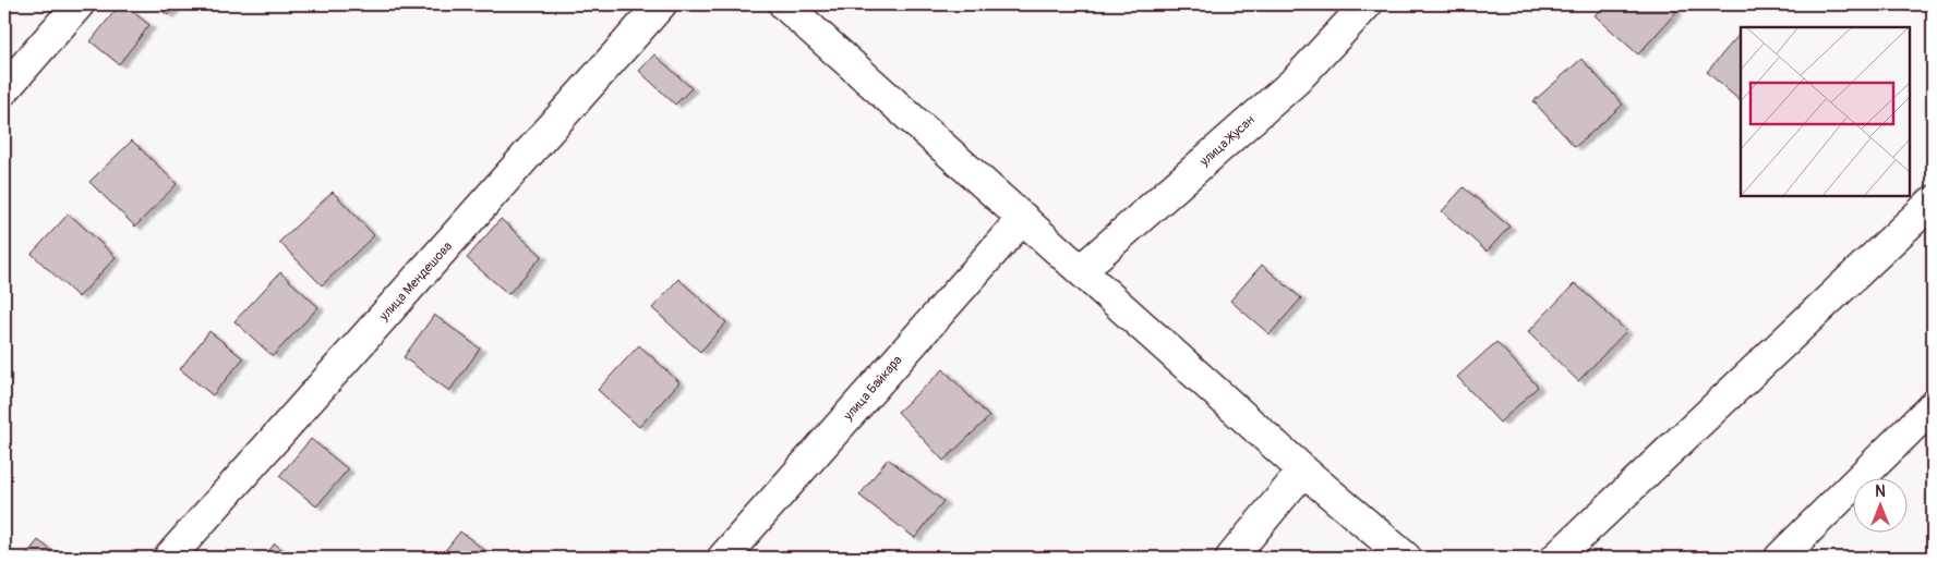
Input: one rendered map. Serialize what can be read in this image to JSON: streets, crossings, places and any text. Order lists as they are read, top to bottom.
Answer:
{
  "streets": {
    "street": ["улица Жусан", "улица Мендешова", "улица Байкара"]
  },
  "north": "top"
}
